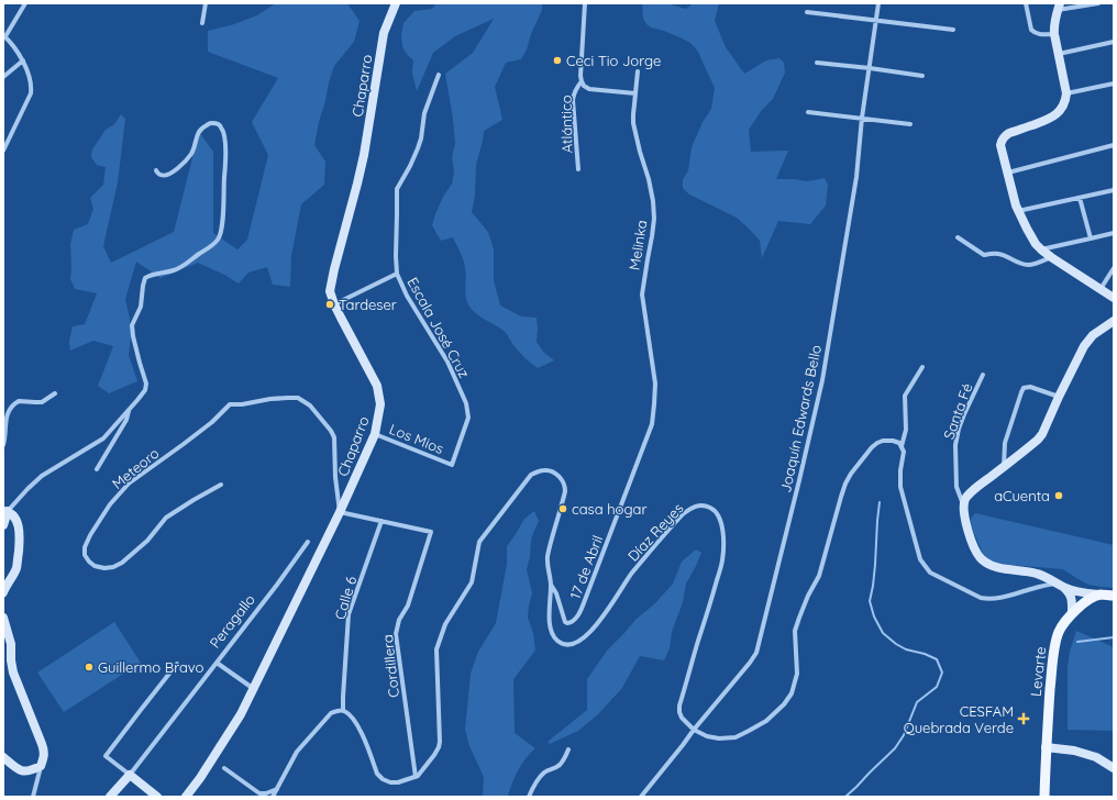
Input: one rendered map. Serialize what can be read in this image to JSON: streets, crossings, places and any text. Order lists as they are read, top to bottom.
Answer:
{
  "streets": {
    "main road": ["Levarte"],
    "street": [
      "Chaparro",
      "Atlántico",
      "Melinka",
      "Escala José Cruz",
      "Santa Fé",
      "Joaquín Edwards Bello",
      "Los Mios",
      "Meteoro",
      "Díaz Reyes",
      "17 de Abril",
      "Calle 6",
      "Peragallo",
      "Cordillera"
    ]
  },
  "crossings": [
    ["Chaparro", "Los Mios"],
    ["Chaparro", "Meteoro"],
    ["Melinka", "17 de Abril"],
    ["Escala José Cruz", "Los Mios"],
    ["Joaquín Edwards Bello", "Díaz Reyes"],
    ["Díaz Reyes", "17 de Abril"],
    ["Díaz Reyes", "Cordillera"],
    ["Calle 6", "Cordillera"]
  ],
  "places": {
    "other": [
      "Ceci Tio Jorge",
      "Tardeser",
      "aCuenta",
      "casa hogar",
      "Guillermo Bravo"
    ],
    "health": ["CESFAM Quebrada Verde"]
  }
}
